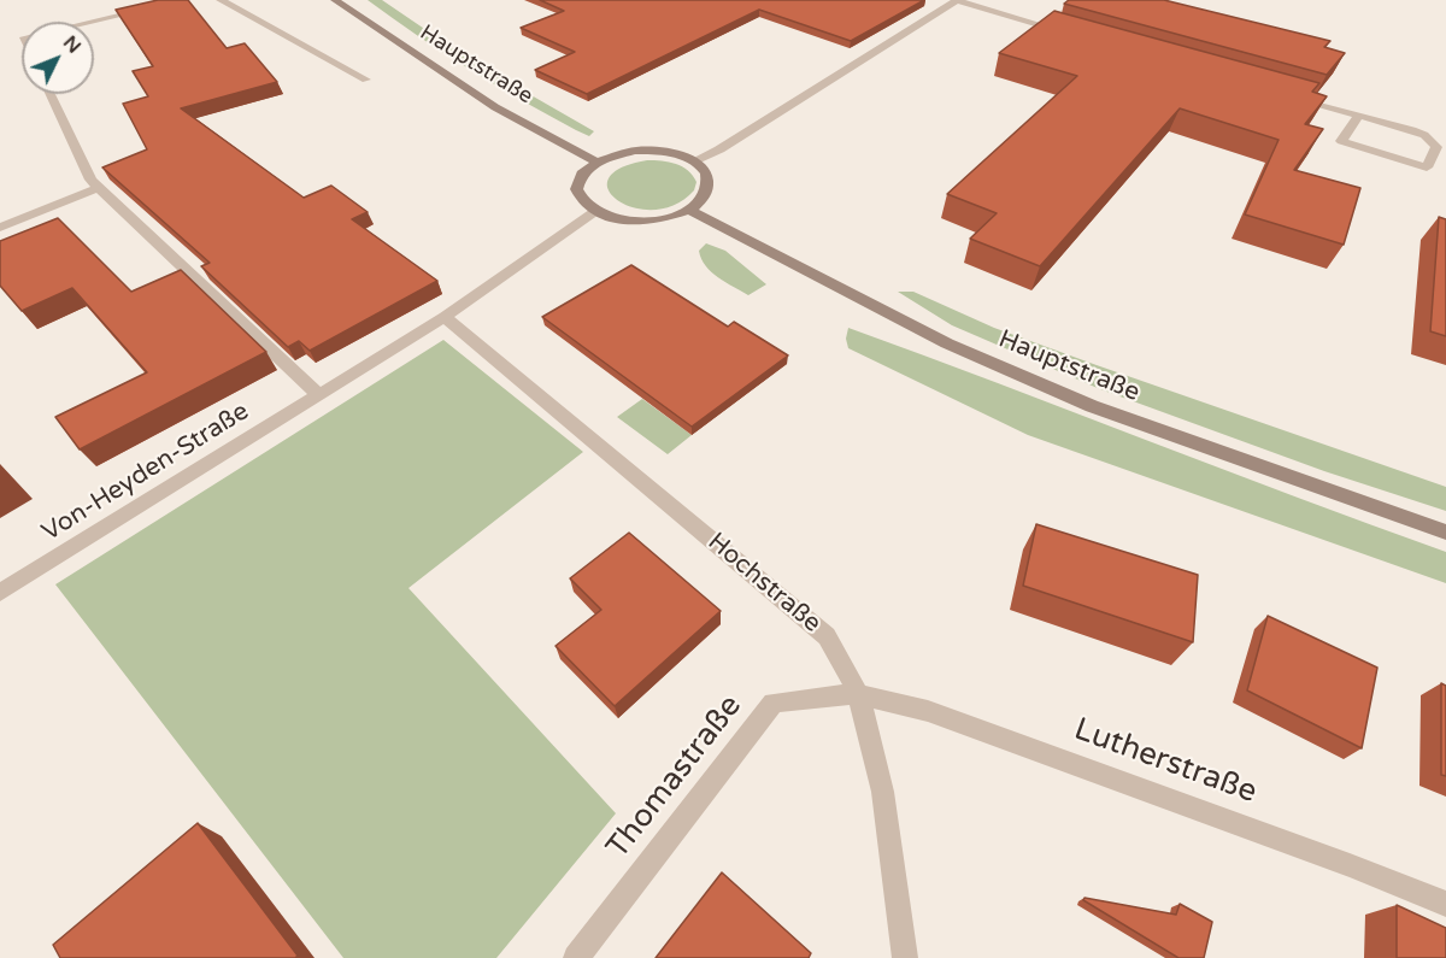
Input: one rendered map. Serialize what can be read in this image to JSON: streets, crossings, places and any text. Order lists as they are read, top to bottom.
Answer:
{
  "streets": {
    "main road": ["Hauptstraße"],
    "street": [
      "Von-Heyden-Straße",
      "Hochstraße",
      "Lutherstraße",
      "Thomastraße"
    ]
  },
  "crossings": [
    ["Von-Heyden-Straße", "Hochstraße"],
    ["Hochstraße", "Lutherstraße"],
    ["Hochstraße", "Thomastraße"],
    ["Lutherstraße", "Thomastraße"]
  ],
  "north": "top right"
}
